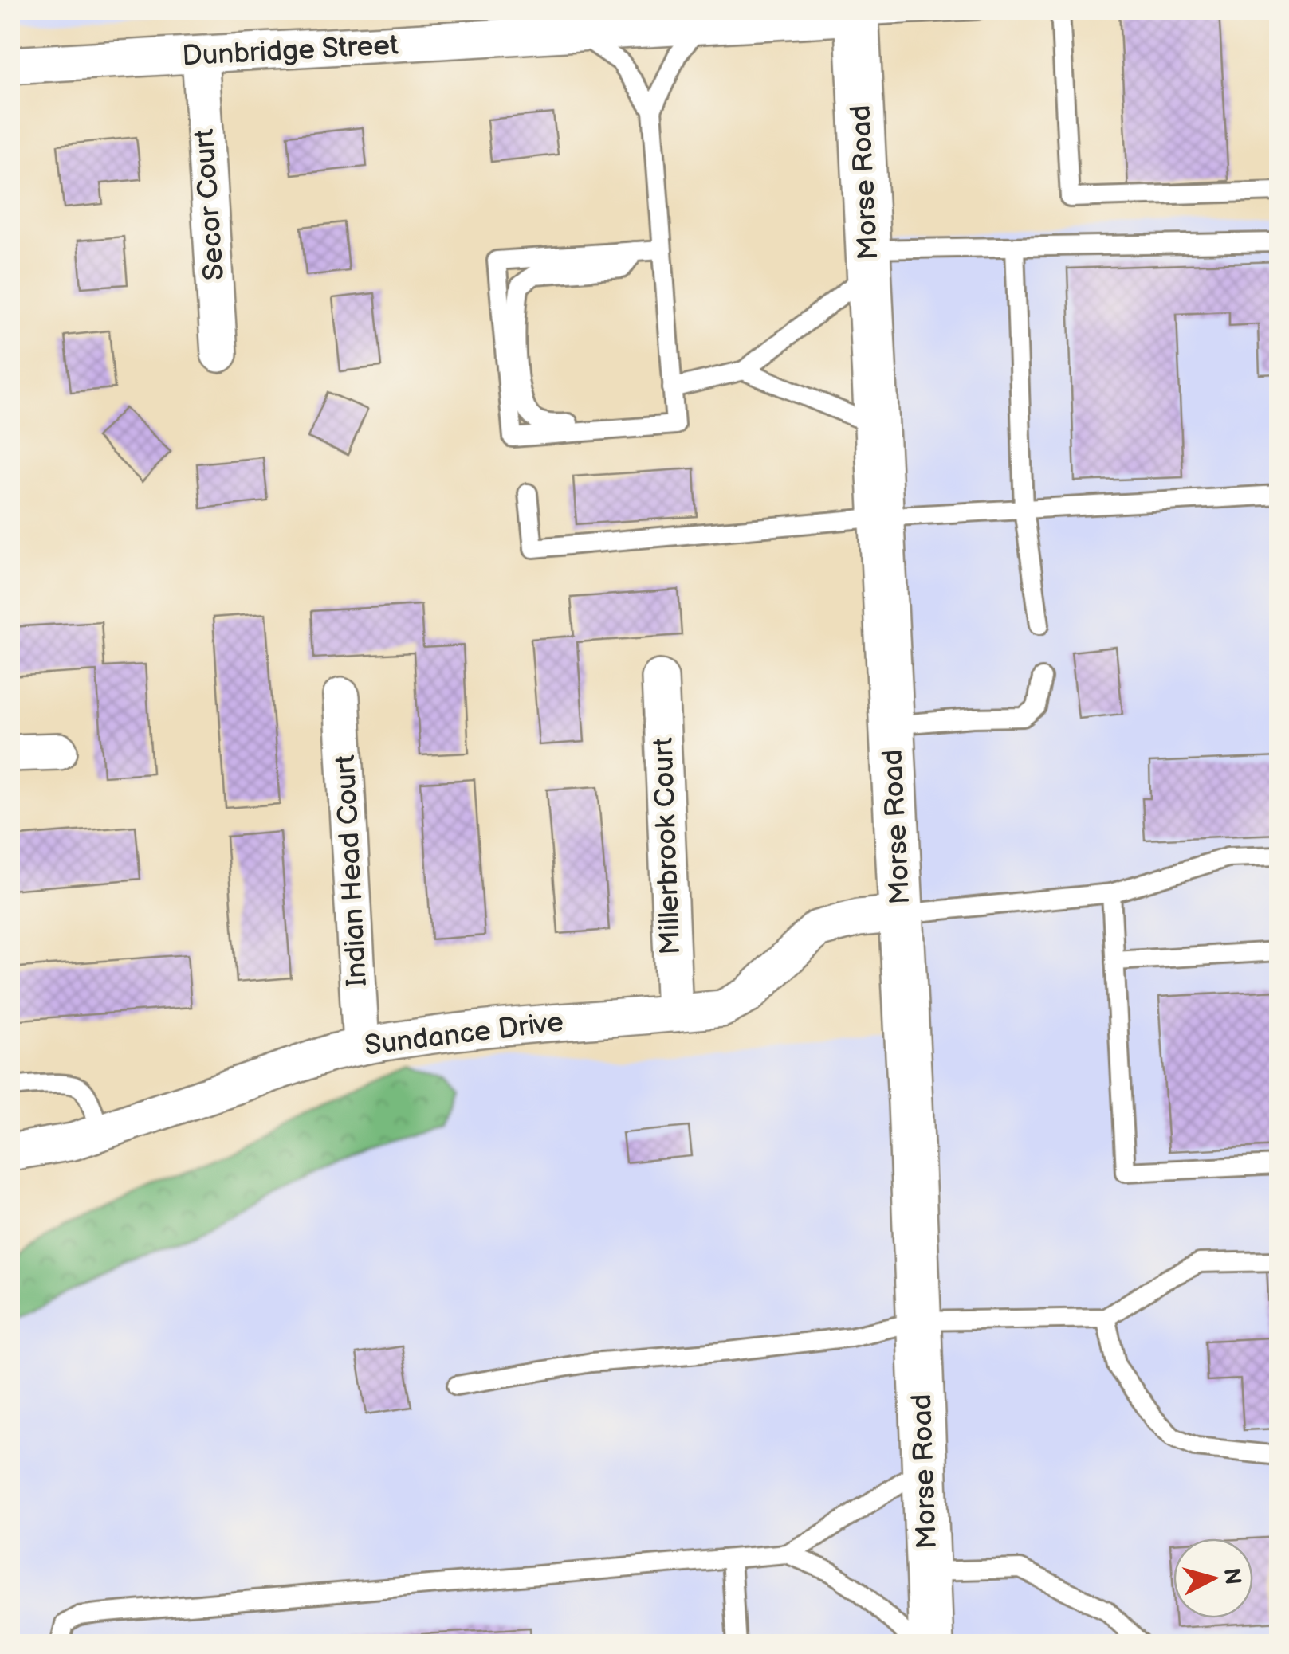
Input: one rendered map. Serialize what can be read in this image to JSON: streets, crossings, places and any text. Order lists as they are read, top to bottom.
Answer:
{
  "streets": {
    "main road": ["Morse Road"],
    "street": [
      "Dunbridge Street",
      "Secor Court",
      "Millerbrook Court",
      "Indian Head Court",
      "Sundance Drive"
    ]
  },
  "crossings": [
    ["Dunbridge Street", "Morse Road"],
    ["Dunbridge Street", "Secor Court"],
    ["Morse Road", "Sundance Drive"],
    ["Millerbrook Court", "Sundance Drive"],
    ["Indian Head Court", "Sundance Drive"]
  ],
  "north": "right"
}
